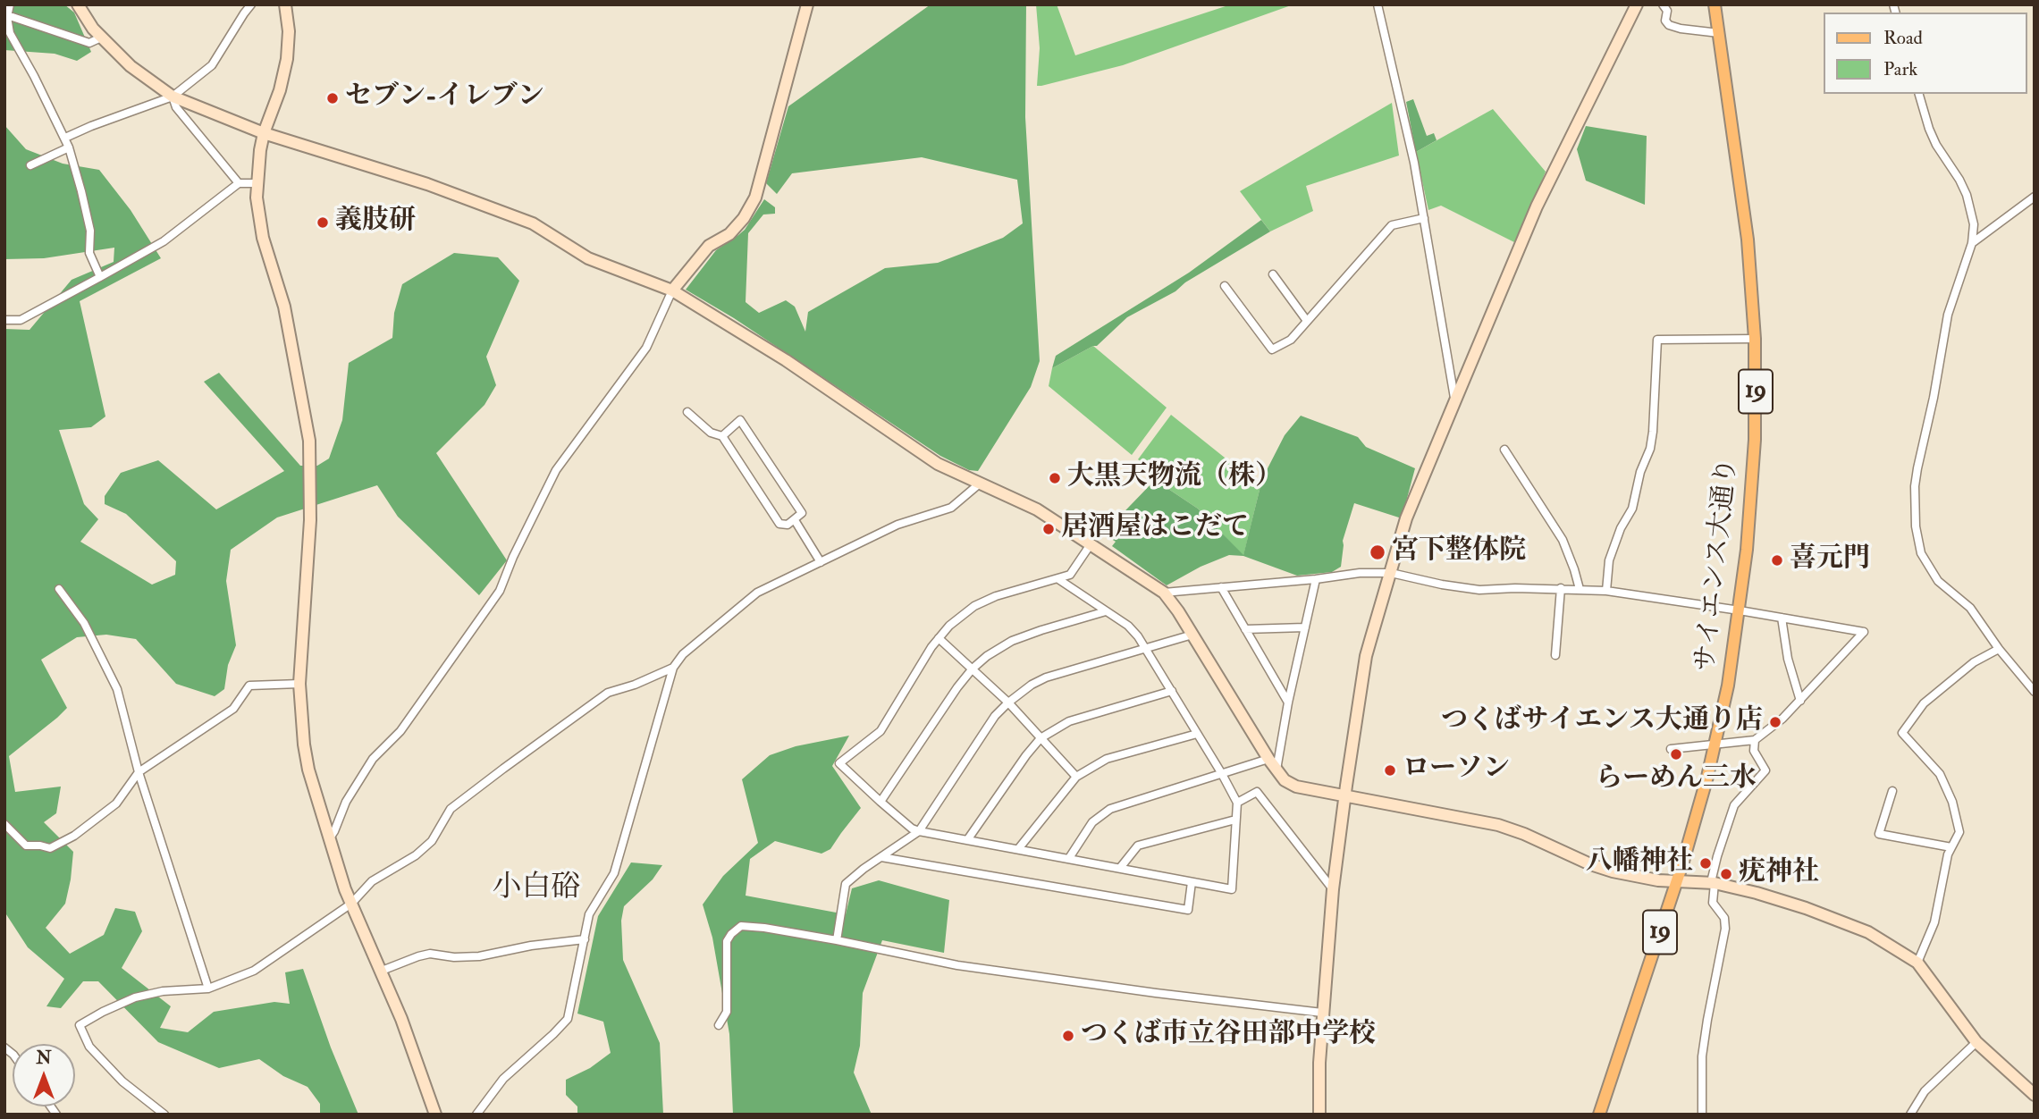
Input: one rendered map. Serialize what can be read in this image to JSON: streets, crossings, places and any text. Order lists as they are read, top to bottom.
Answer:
{
  "streets": {
    "main road": ["19", "サイエンス大通り"]
  },
  "districts": ["小白硲"],
  "places": [
    "セブン-イレブン",
    "義肢研",
    "大黒天物流（株）",
    "居酒屋はこだて",
    "宮下整体院",
    "喜元門",
    "つくばサイエンス大通り店",
    "らーめん三水",
    "ローソン",
    "八幡神社",
    "疣神社",
    "つくば市立谷田部中学校"
  ],
  "legend": ["Road", "Park"],
  "north": "top"
}
